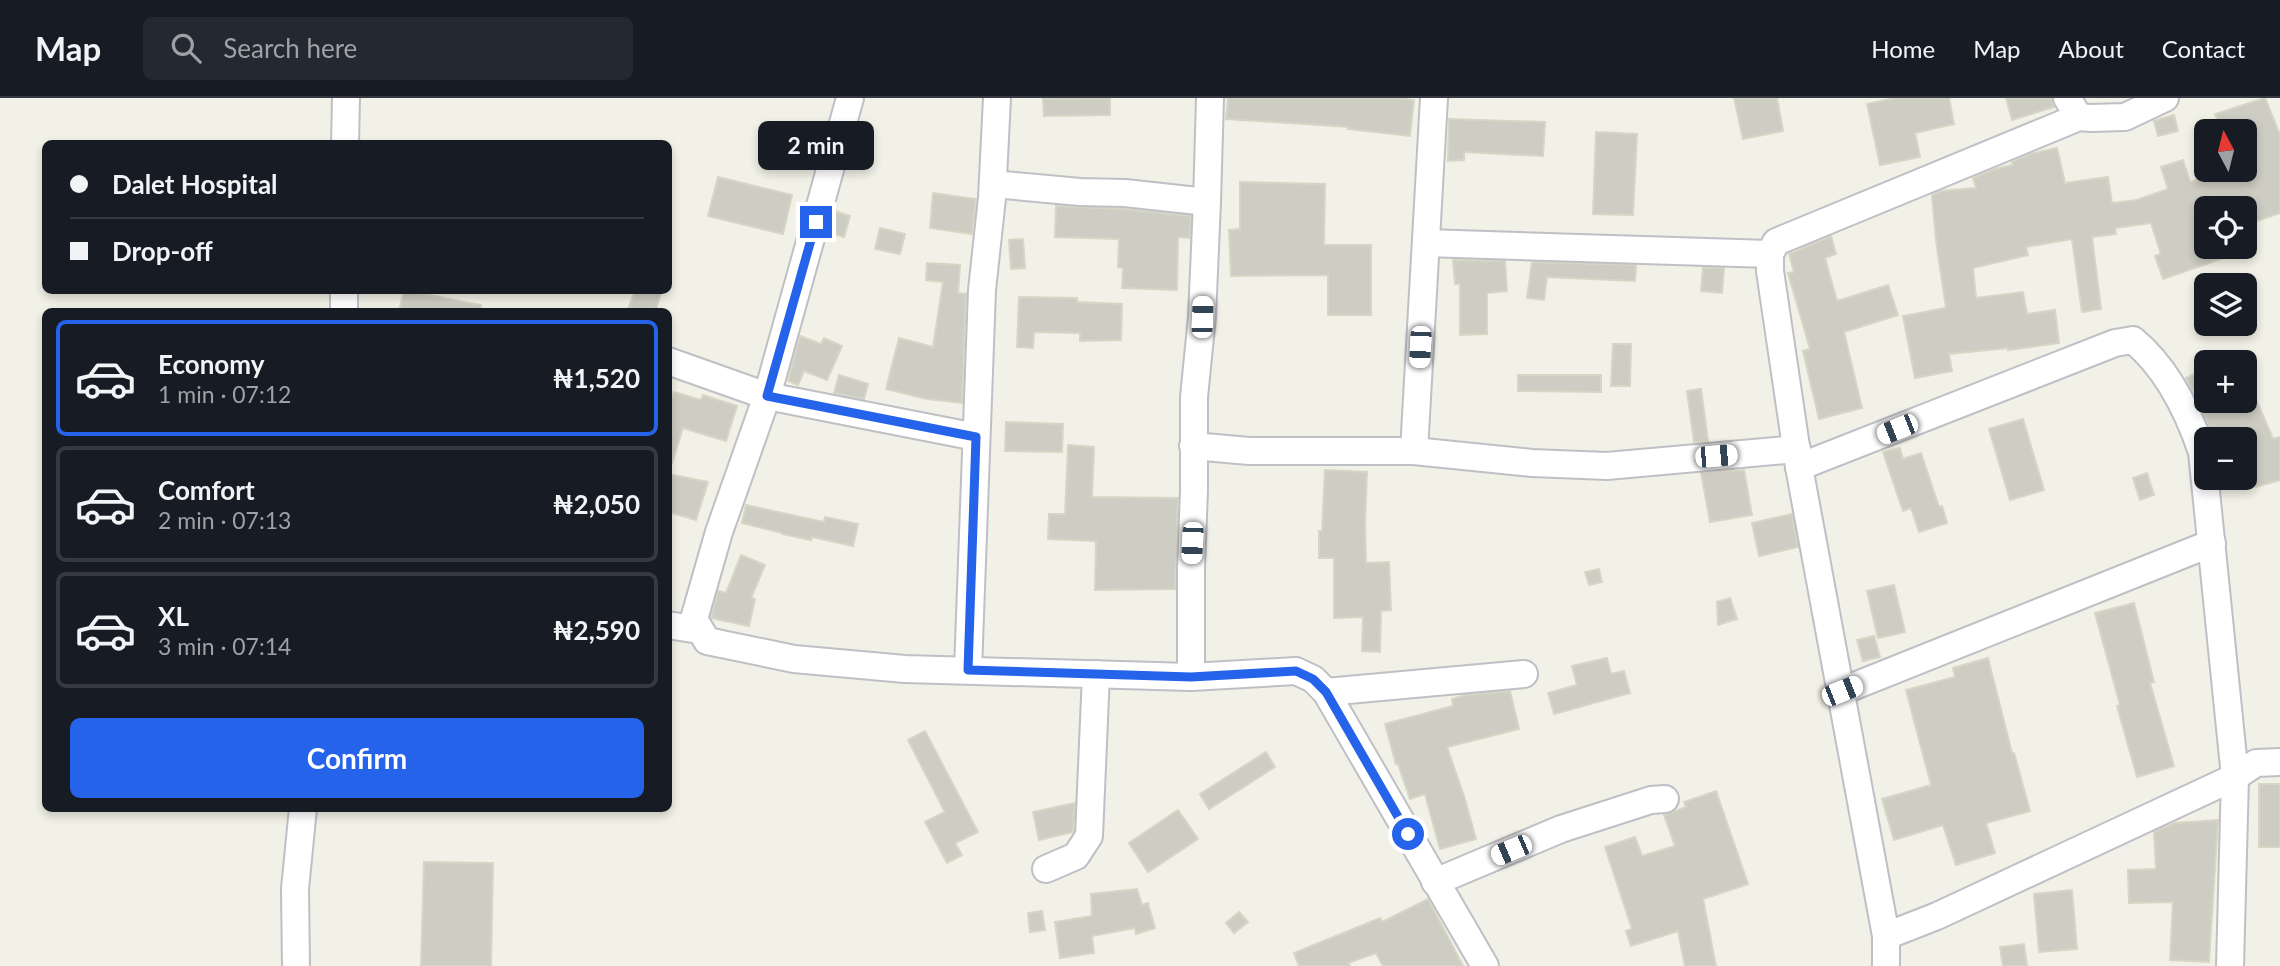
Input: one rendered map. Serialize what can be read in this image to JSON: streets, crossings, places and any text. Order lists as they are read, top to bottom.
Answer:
{
  "north": "top",
  "page": {
    "header": "Map",
    "search": "Search here",
    "nav": [
      "Home",
      "Map",
      "About",
      "Contact"
    ],
    "map_buttons": ["+", "−"],
    "bubble": "2 min",
    "banner": ["Dalet Hospital", "Drop-off"],
    "list": [
      {
        "name": "Economy",
        "note": "1 min · 07:12",
        "value": "₦1,520"
      },
      {
        "name": "Comfort",
        "note": "2 min · 07:13",
        "value": "₦2,050"
      },
      {
        "name": "XL",
        "note": "3 min · 07:14",
        "value": "₦2,590"
      }
    ],
    "buttons": "Confirm"
  }
}
